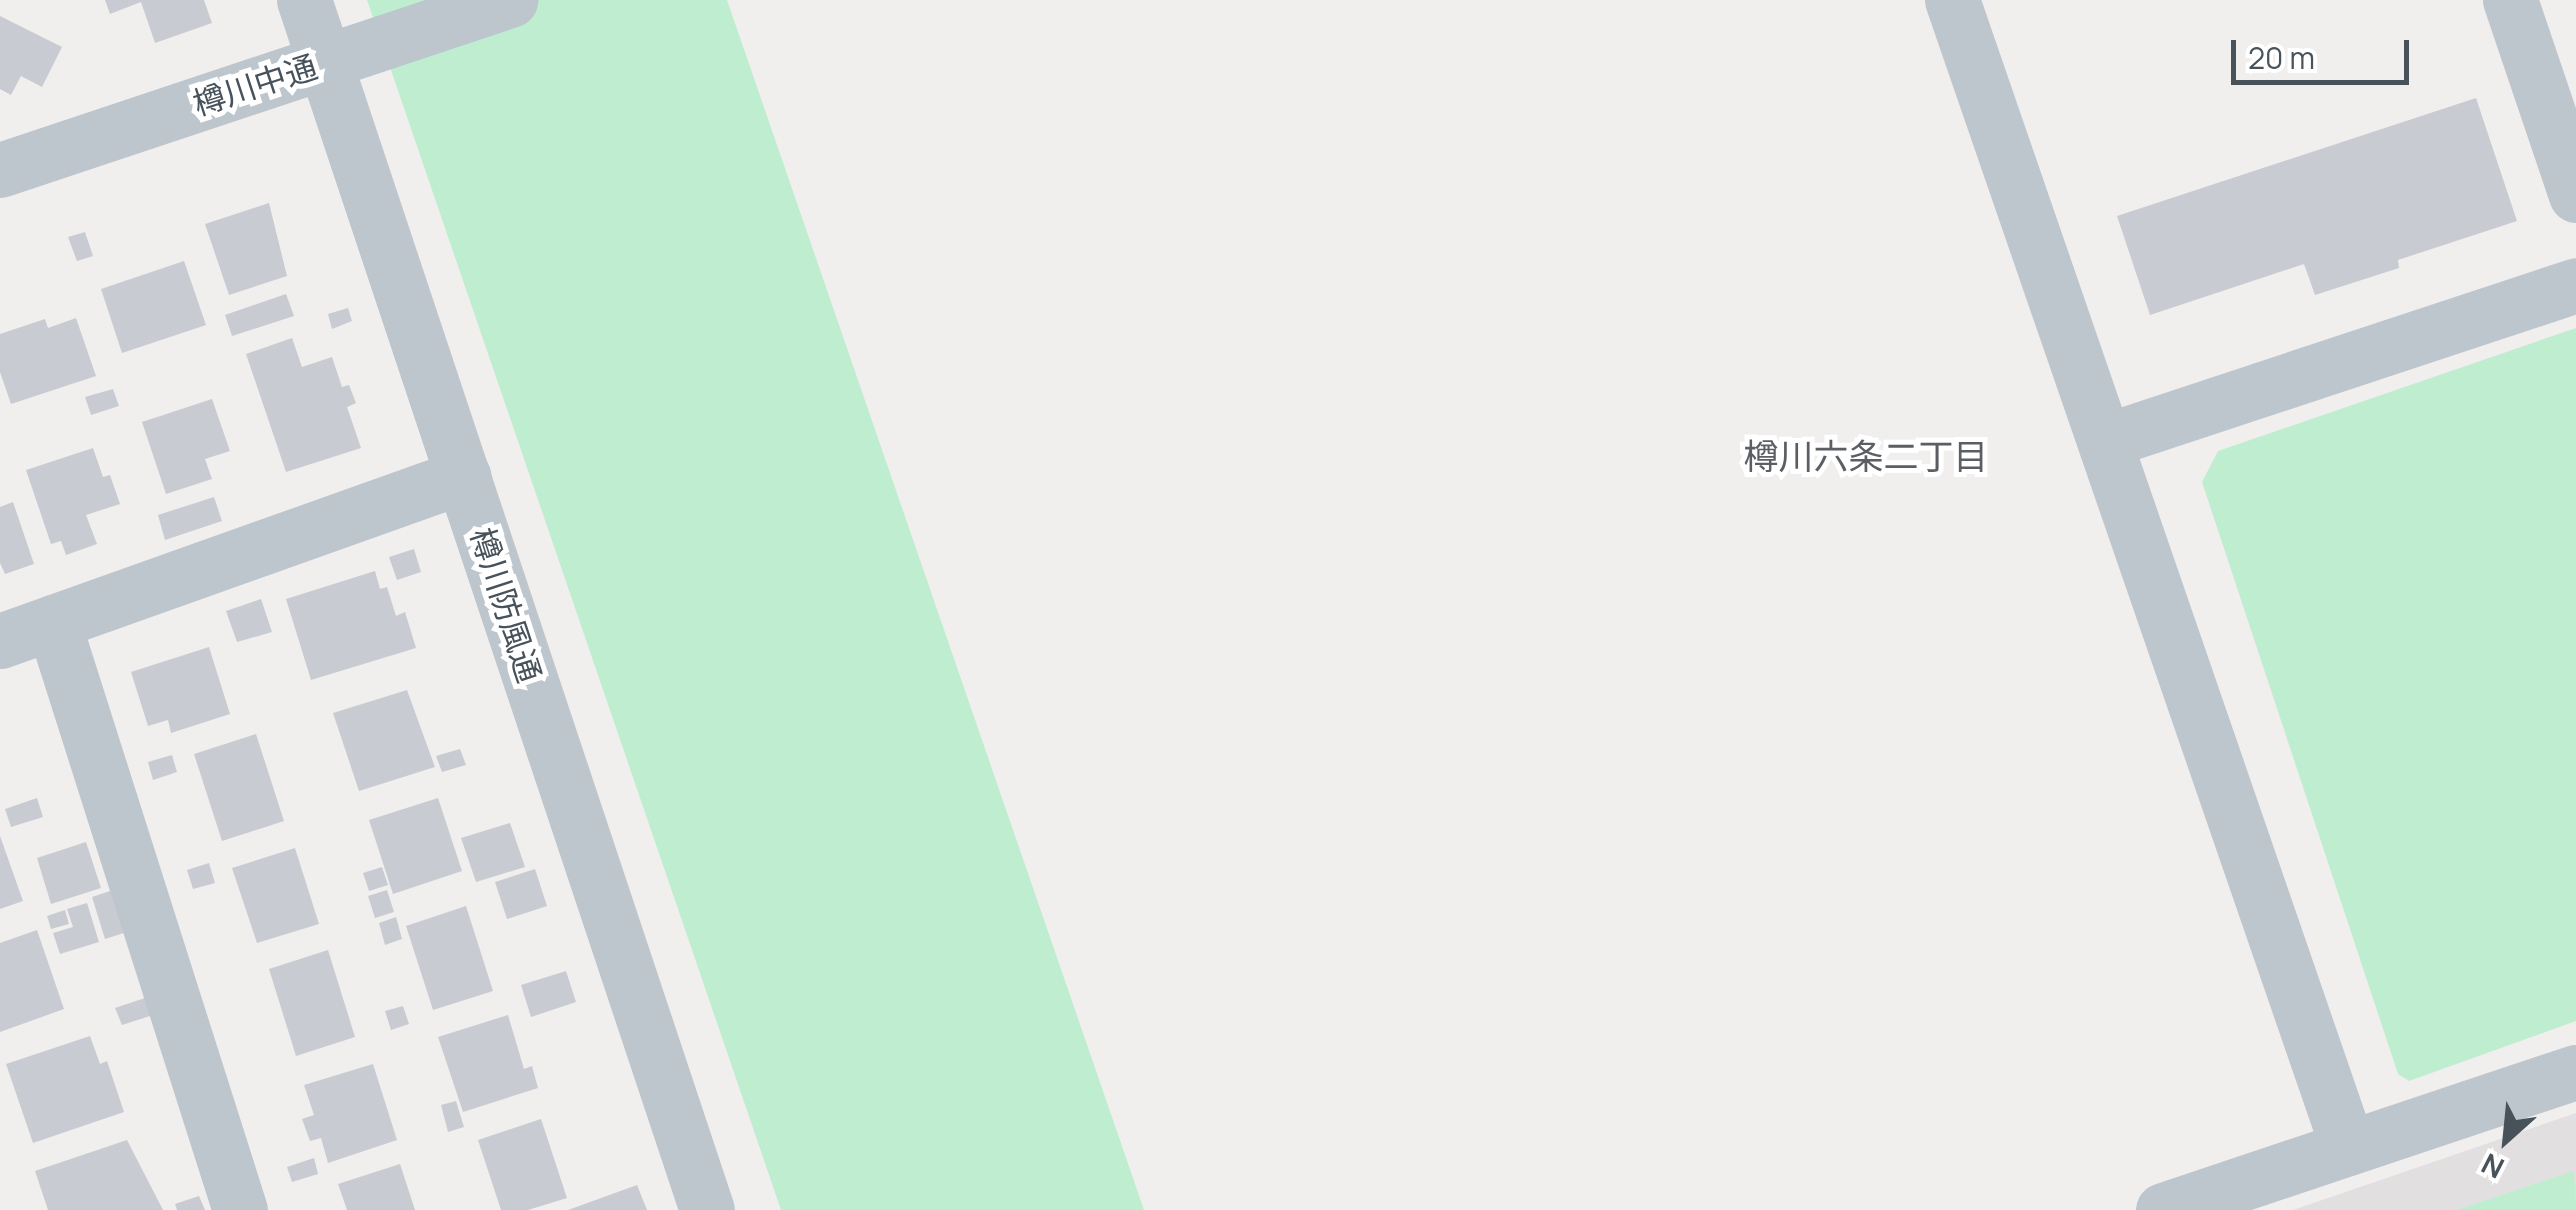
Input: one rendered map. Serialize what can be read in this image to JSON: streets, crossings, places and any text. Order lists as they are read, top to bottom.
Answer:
{
  "streets": {
    "street": ["樽川中通", "樽川防風通"]
  },
  "crossings": [
    ["樽川中通", "樽川防風通"]
  ],
  "districts": ["樽川六条二丁目"],
  "scale_bar": "20 m",
  "north": "bottom left"
}
